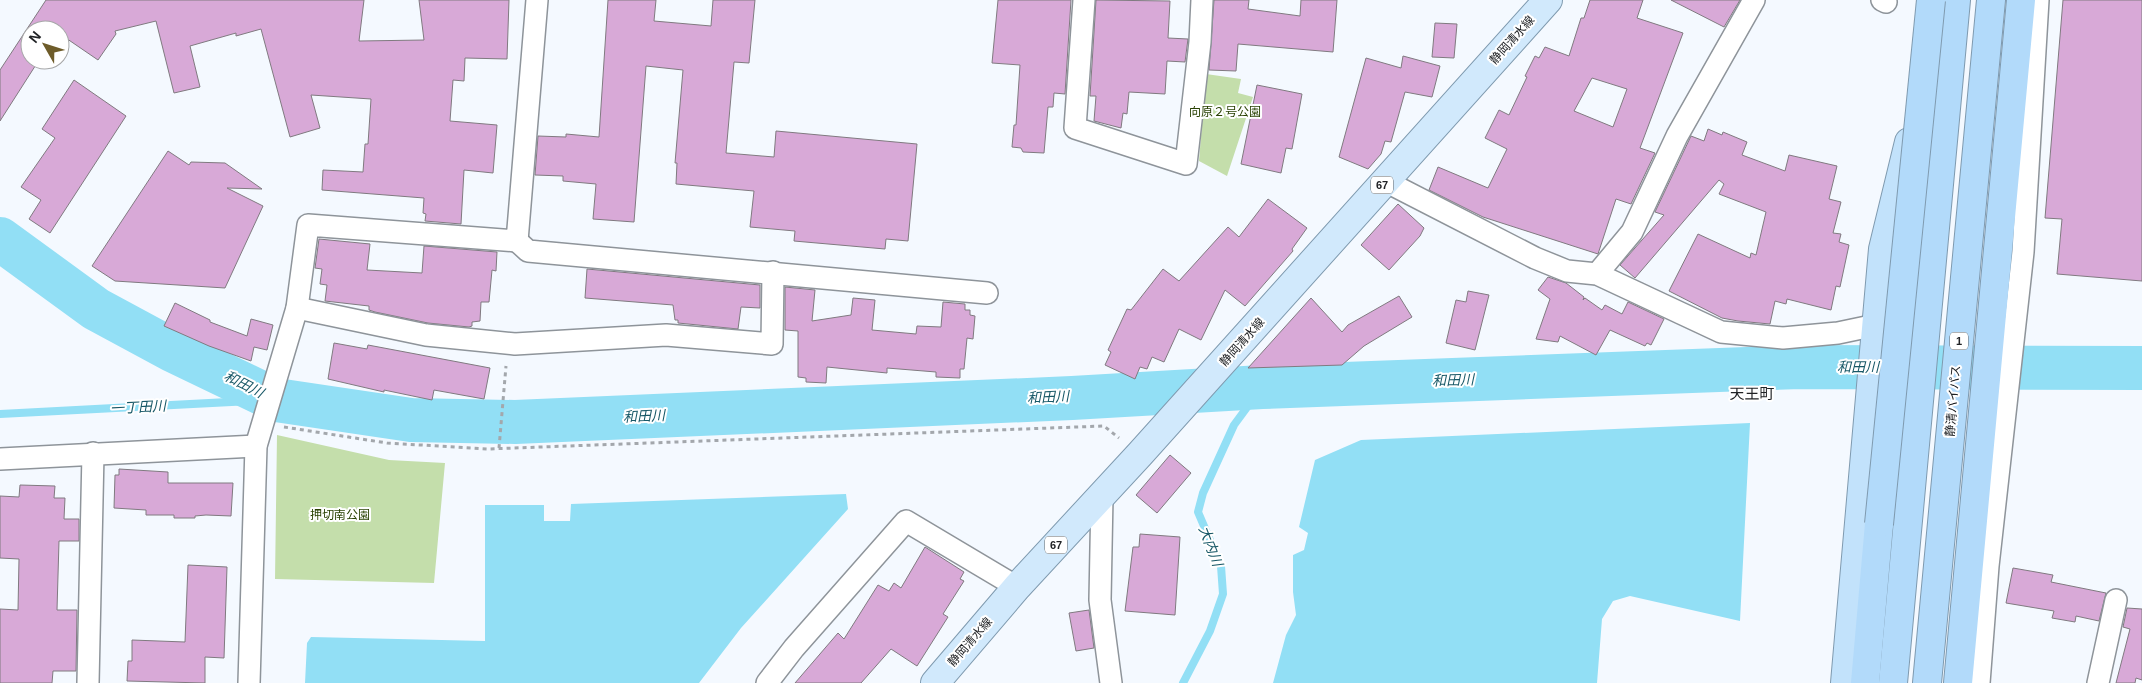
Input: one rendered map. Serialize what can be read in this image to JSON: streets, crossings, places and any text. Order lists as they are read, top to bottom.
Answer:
{
  "streets": {
    "highway": ["1", "静清バイパス"],
    "main road": ["静岡清水線", "67"]
  },
  "districts": ["天王町"],
  "water": ["和田川", "一丁田川", "大内川"],
  "parks": ["向原２号公園", "押切南公園"],
  "north": "top left"
}
